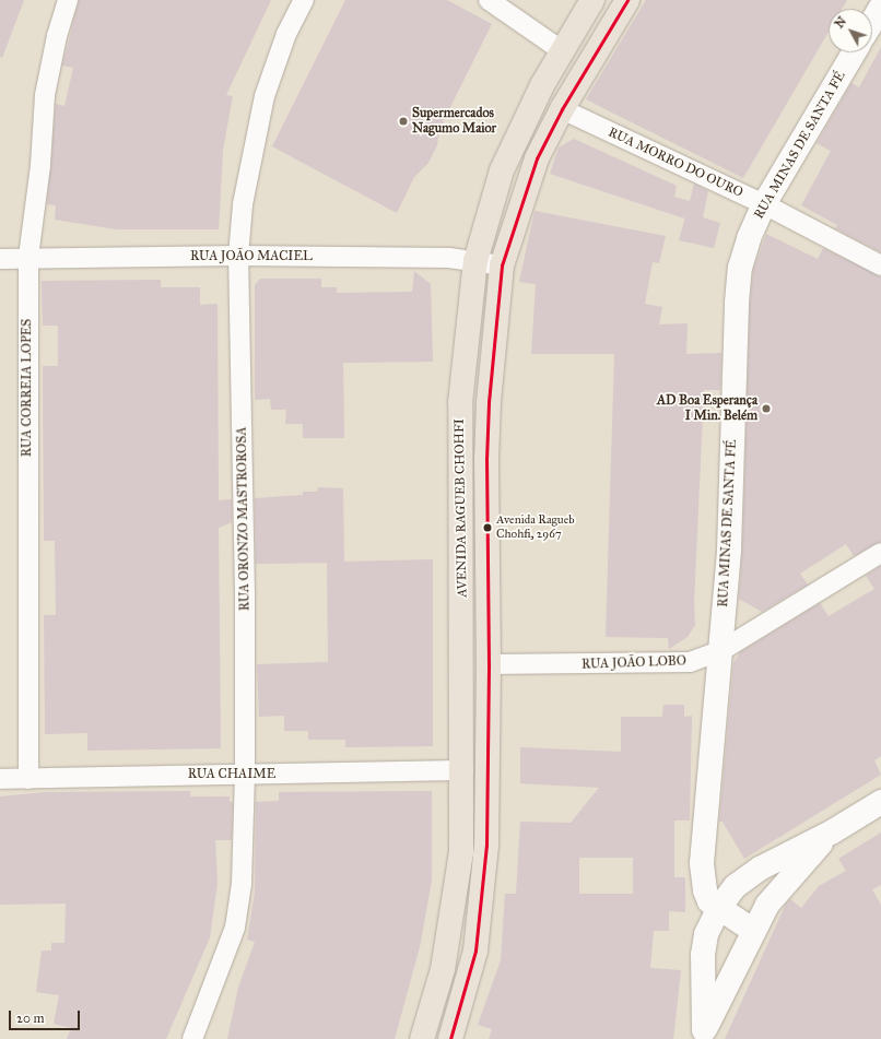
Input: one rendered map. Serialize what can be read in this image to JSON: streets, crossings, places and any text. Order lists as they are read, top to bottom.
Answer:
{
  "streets": {
    "main road": ["AVENIDA RAGUEB CHOHFI"],
    "street": [
      "RUA MINAS DE SANTA FÉ",
      "RUA MORRO DO OURO",
      "RUA JOÃO MACIEL",
      "RUA CORREIA LOPES",
      "RUA ORONZO MASTROROSA",
      "RUA JOÃO LOBO",
      "RUA CHAIME"
    ]
  },
  "crossings": [
    ["RUA MINAS DE SANTA FÉ", "RUA MORRO DO OURO"],
    ["RUA MINAS DE SANTA FÉ", "RUA JOÃO LOBO"],
    ["RUA MORRO DO OURO", "AVENIDA RAGUEB CHOHFI"],
    ["RUA JOÃO MACIEL", "RUA CORREIA LOPES"],
    ["RUA JOÃO MACIEL", "AVENIDA RAGUEB CHOHFI"],
    ["RUA JOÃO MACIEL", "RUA ORONZO MASTROROSA"],
    ["RUA CORREIA LOPES", "RUA CHAIME"],
    ["AVENIDA RAGUEB CHOHFI", "RUA JOÃO LOBO"],
    ["AVENIDA RAGUEB CHOHFI", "RUA CHAIME"],
    ["RUA ORONZO MASTROROSA", "RUA CHAIME"]
  ],
  "places": ["Supermercados Nagumo Maior", "AD Boa Esperança I Min. Belém", "Avenida Ragueb Chohfi, 2967"],
  "scale_bar": "20 m",
  "north": "top left"
}
